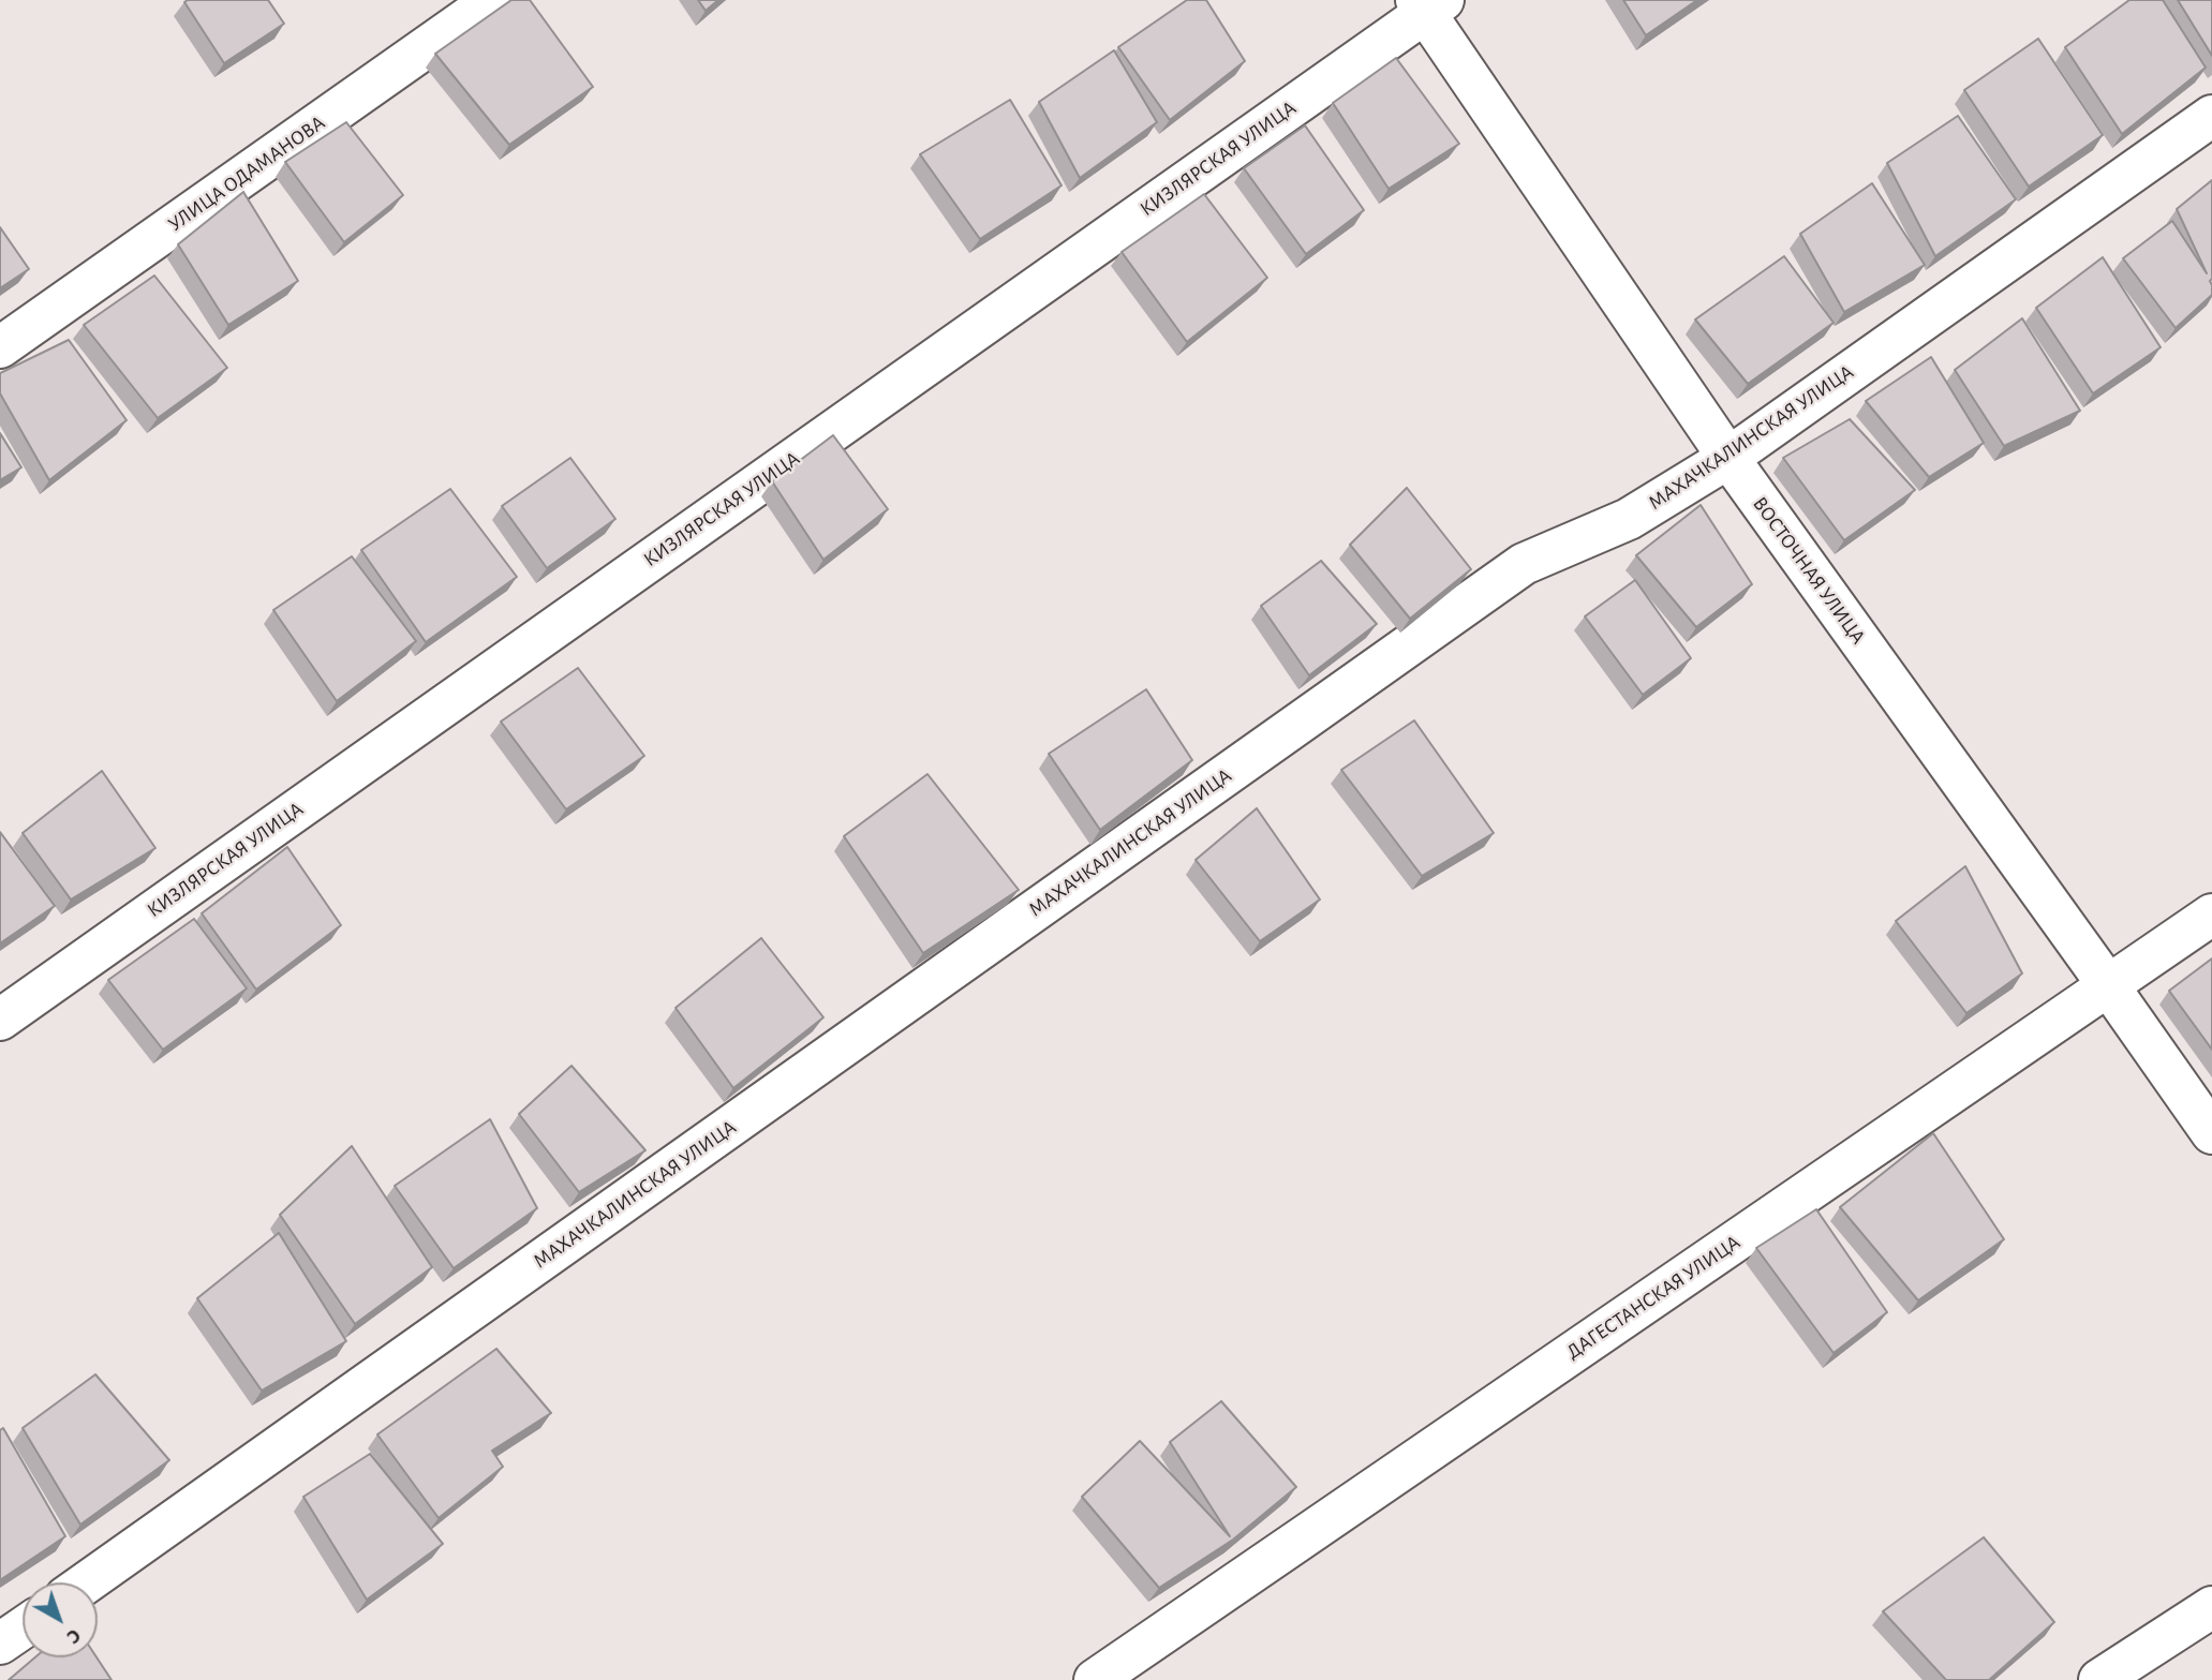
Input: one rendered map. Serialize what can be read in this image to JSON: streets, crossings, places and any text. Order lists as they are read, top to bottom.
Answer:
{
  "streets": {
    "street": [
      "КИЗЛЯРСКАЯ УЛИЦА",
      "УЛИЦА ОДАМАНОВА",
      "МАХАЧКАЛИНСКАЯ УЛИЦА",
      "ВОСТОЧНАЯ УЛИЦА",
      "ДАГЕСТАНСКАЯ УЛИЦА"
    ]
  },
  "crossings": [
    ["КИЗЛЯРСКАЯ УЛИЦА", "ВОСТОЧНАЯ УЛИЦА"],
    ["МАХАЧКАЛИНСКАЯ УЛИЦА", "ВОСТОЧНАЯ УЛИЦА"],
    ["ВОСТОЧНАЯ УЛИЦА", "ДАГЕСТАНСКАЯ УЛИЦА"]
  ],
  "north": "bottom right"
}
